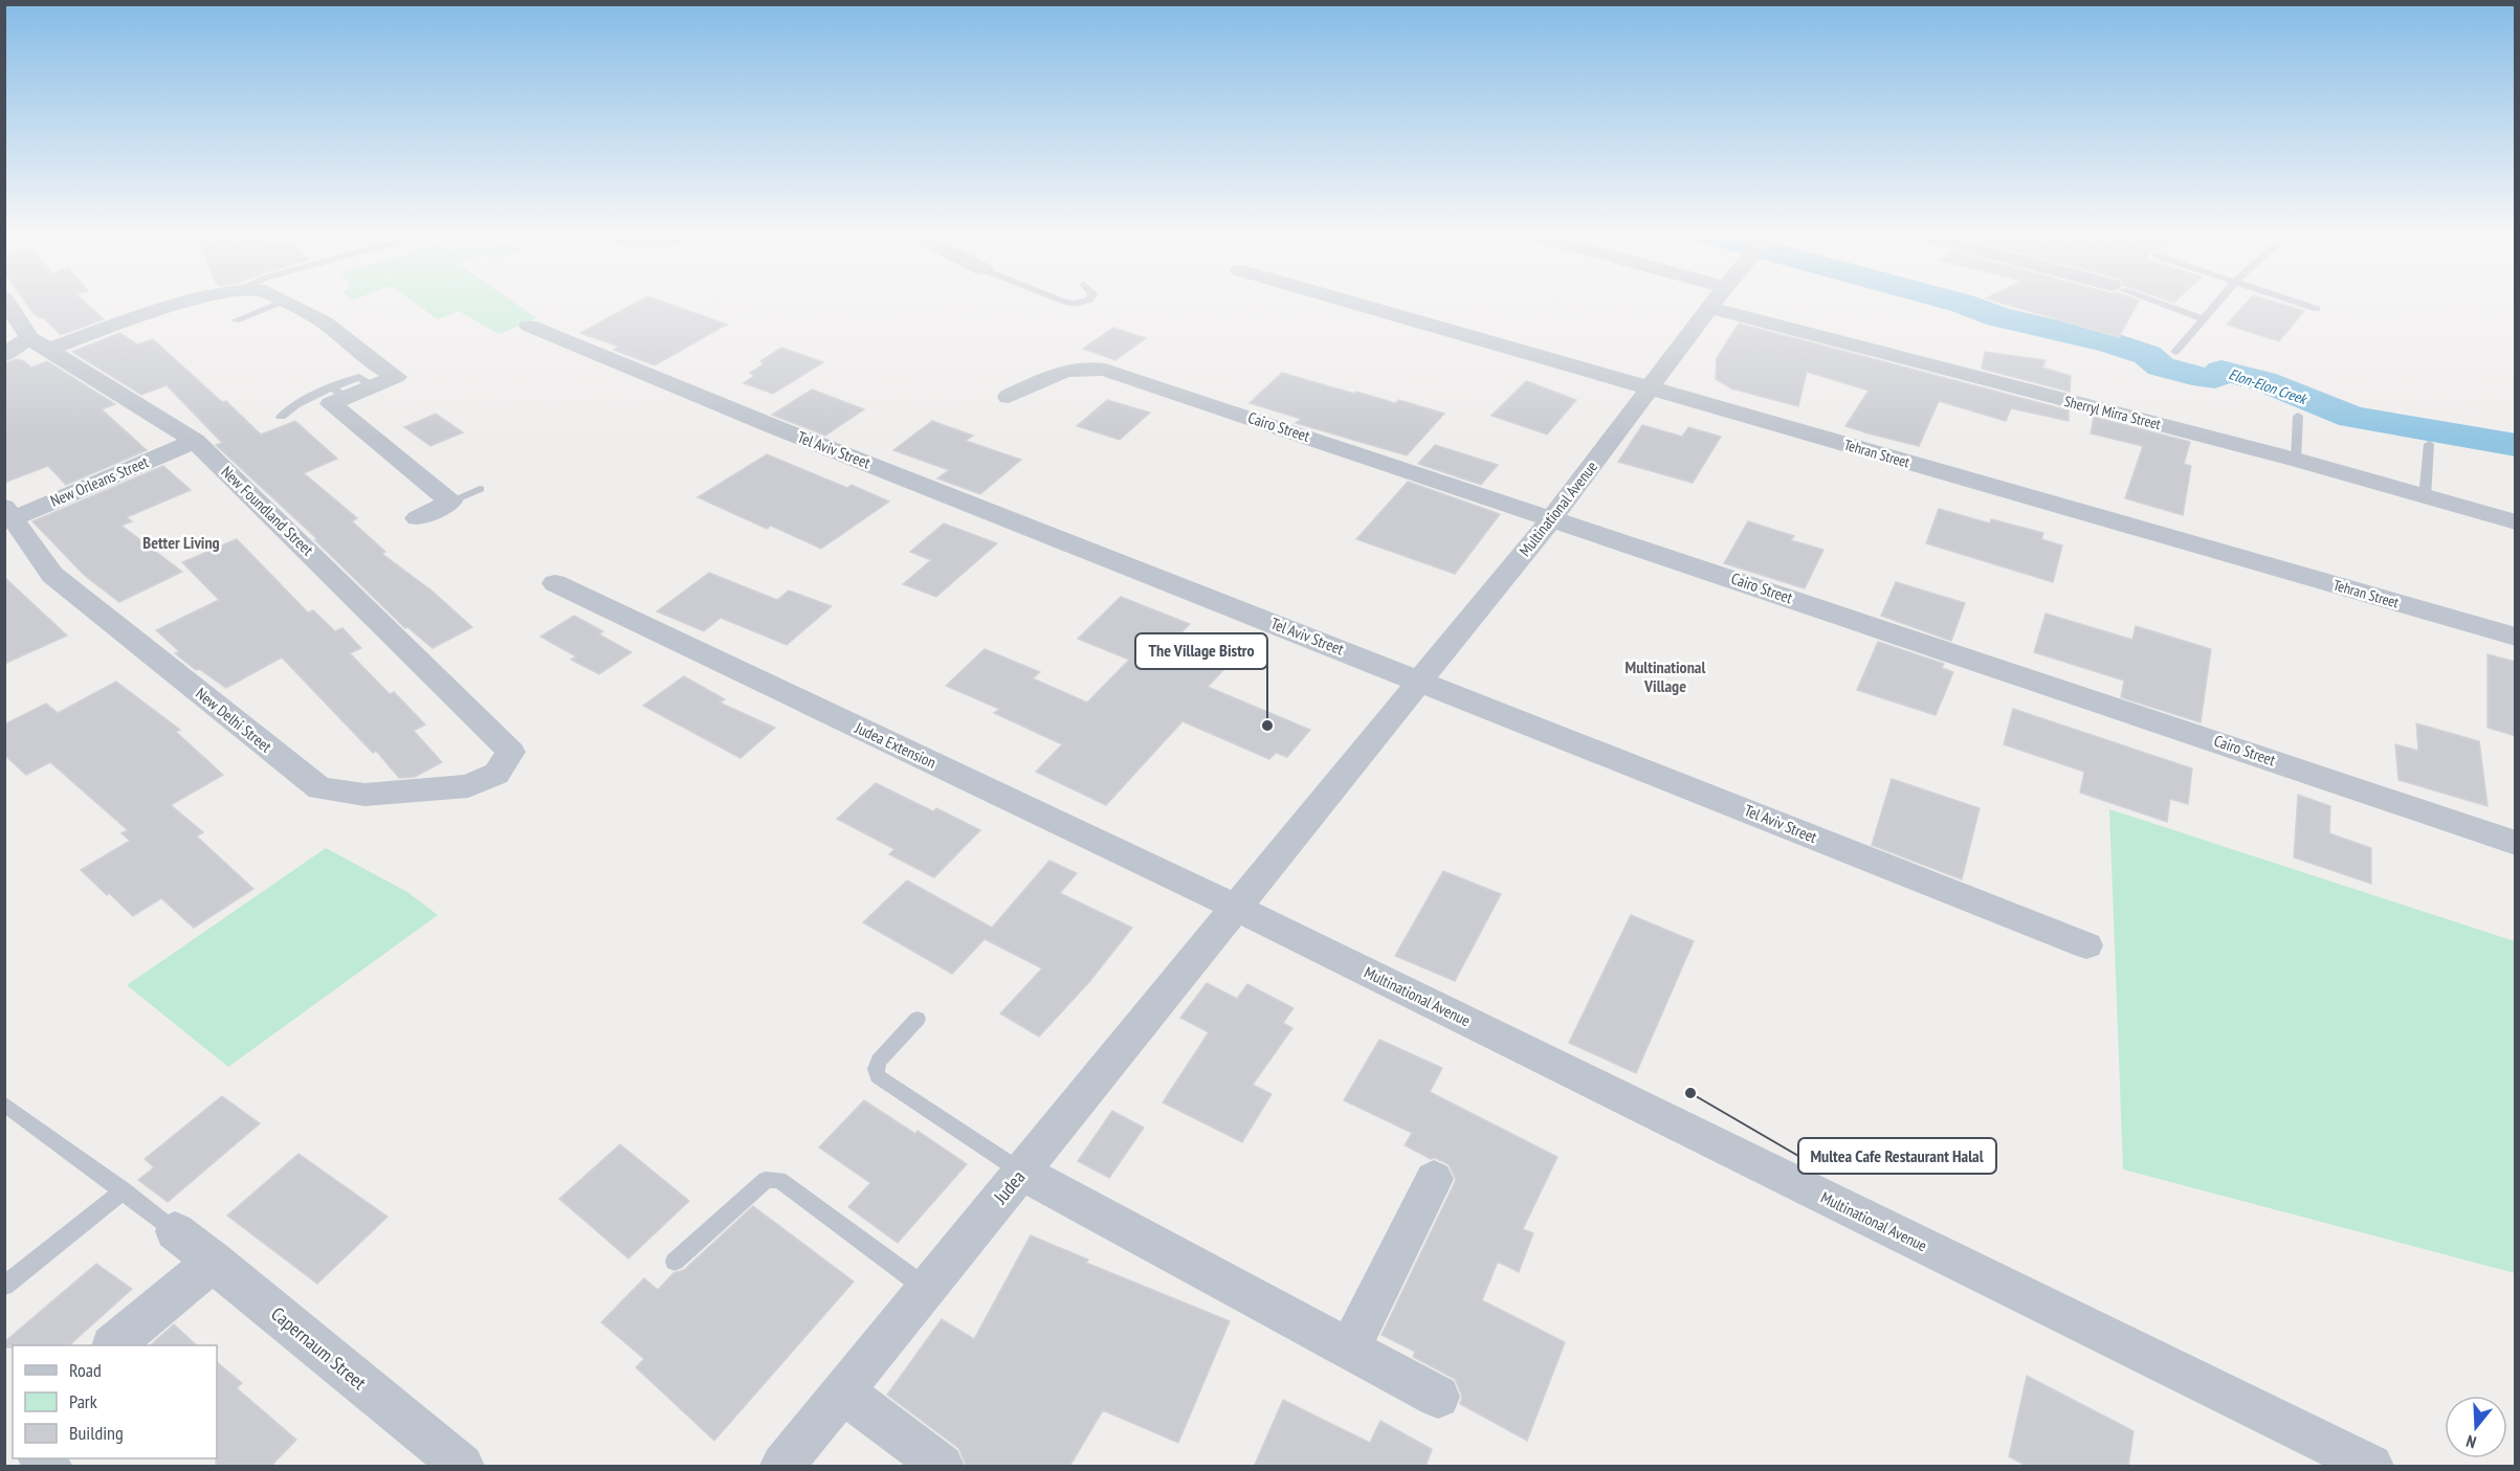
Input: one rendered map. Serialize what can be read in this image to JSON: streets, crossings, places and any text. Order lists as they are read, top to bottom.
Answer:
{
  "streets": {
    "street": [
      "Sherryl Mirra Street",
      "Cairo Street",
      "Tel Aviv Street",
      "Tehran Street",
      "New Orleans Street",
      "Multinational Avenue",
      "New Foundland Street",
      "New Delhi Street",
      "Judea Extension",
      "Judea",
      "Capernaum Street"
    ]
  },
  "crossings": [
    ["Sherryl Mirra Street", "Multinational Avenue"],
    ["Cairo Street", "Multinational Avenue"],
    ["Tel Aviv Street", "Multinational Avenue"],
    ["Tehran Street", "Multinational Avenue"],
    ["New Orleans Street", "New Foundland Street"],
    ["New Orleans Street", "New Delhi Street"],
    ["Multinational Avenue", "Judea Extension"],
    ["Multinational Avenue", "Judea"],
    ["New Foundland Street", "New Delhi Street"],
    ["Judea Extension", "Judea"]
  ],
  "districts": ["Better Living", "Multinational Village"],
  "water": ["Elon-Elon Creek"],
  "places": ["The Village Bistro", "Multea Cafe Restaurant Halal"],
  "legend": ["Road", "Park", "Building"],
  "north": "bottom"
}
